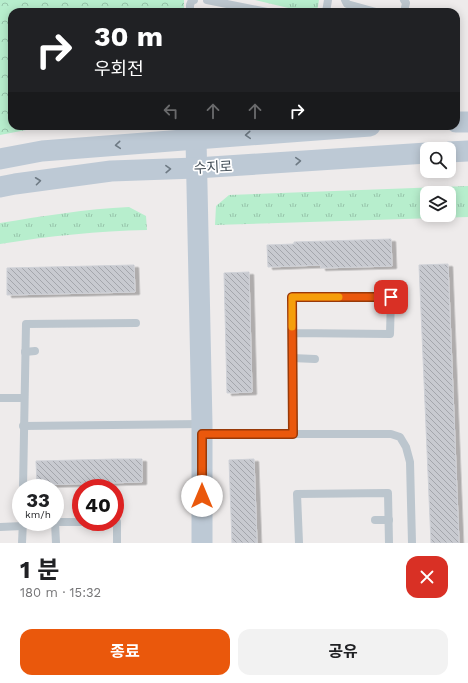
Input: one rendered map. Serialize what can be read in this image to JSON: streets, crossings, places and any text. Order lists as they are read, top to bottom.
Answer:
{
  "streets": {
    "main road": ["수지로"]
  },
  "page": {
    "turn": ["30 m", "우회전"],
    "speed": "33 km/h",
    "limit": "40",
    "heading": ["1 분", "180 m · 15:32"],
    "buttons": ["종료", "공유"]
  }
}
